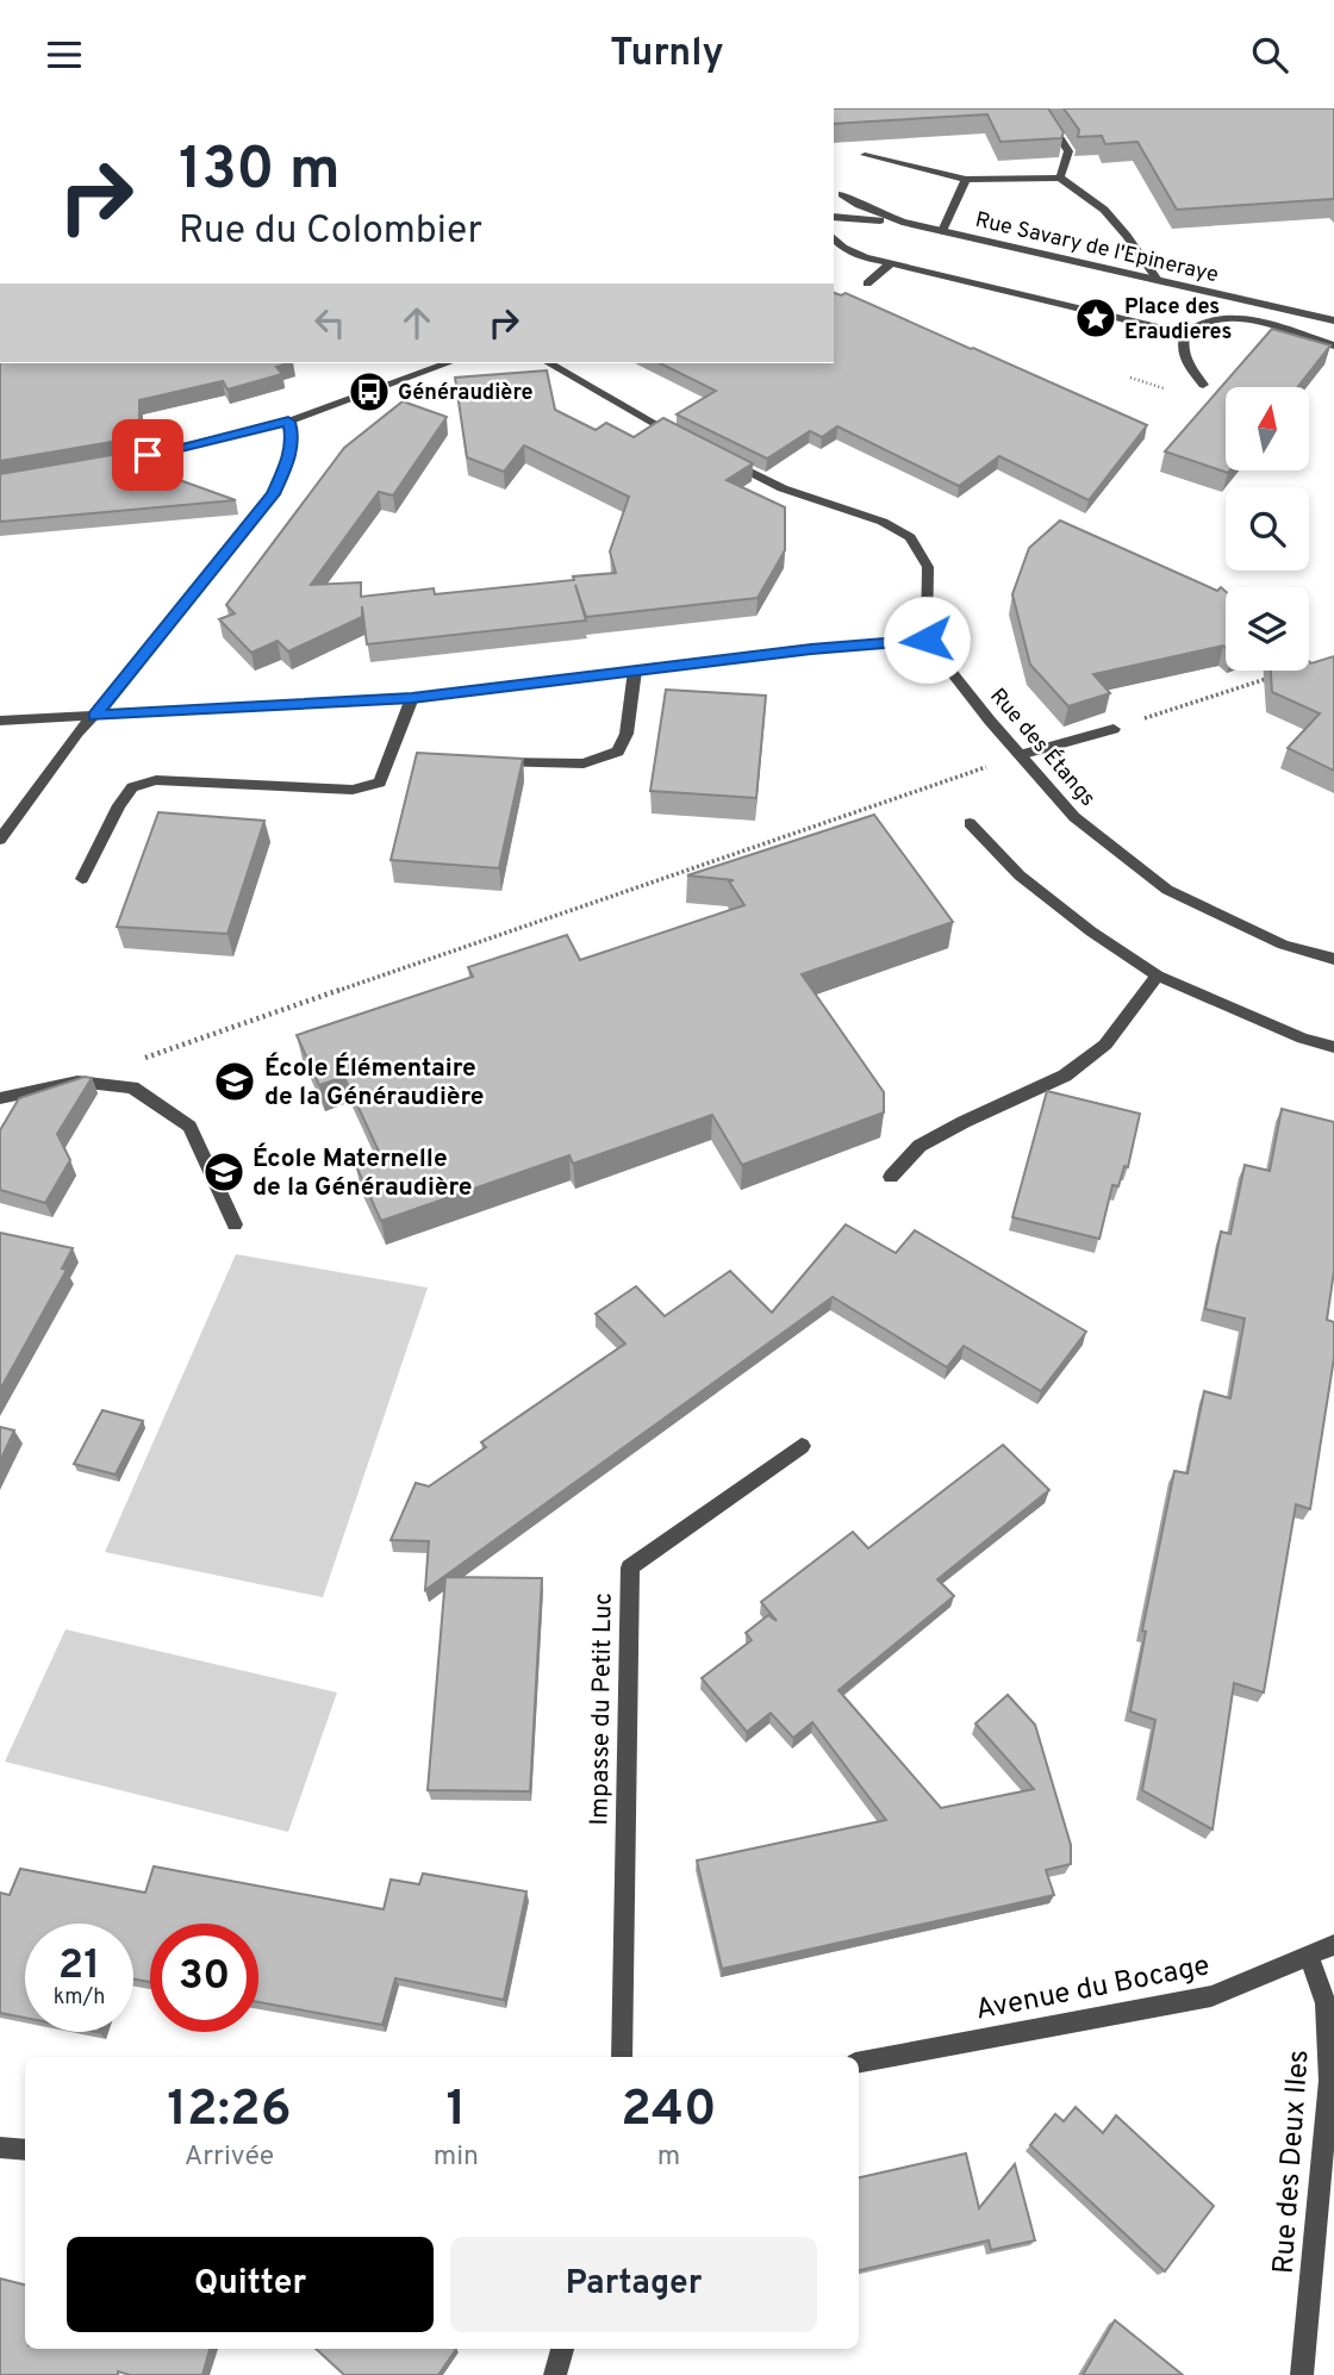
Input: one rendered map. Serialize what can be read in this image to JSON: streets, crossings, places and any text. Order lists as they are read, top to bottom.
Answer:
{
  "streets": {
    "street": [
      "Rue Savary de l'Epineraye",
      "Rue des Étangs",
      "Impasse du Petit Luc",
      "Avenue du Bocage",
      "Rue des Deux Iles"
    ]
  },
  "crossings": [
    ["Avenue du Bocage", "Rue des Deux Iles"]
  ],
  "places": {
    "place": ["Place des Eraudieres"],
    "bus stop": ["Généraudière"],
    "school or university": ["École Élémentaire de la Généraudière", "École Maternelle de la Généraudière"]
  },
  "north": "top",
  "page": {
    "header": "Turnly",
    "turn": ["130 m", "Rue du Colombier"],
    "speed": "21 km/h",
    "limit": "30",
    "eta": [
      "12:26",
      "Arrivée",
      "1",
      "min",
      "240",
      "m"
    ],
    "buttons": ["Quitter", "Partager"]
  }
}
